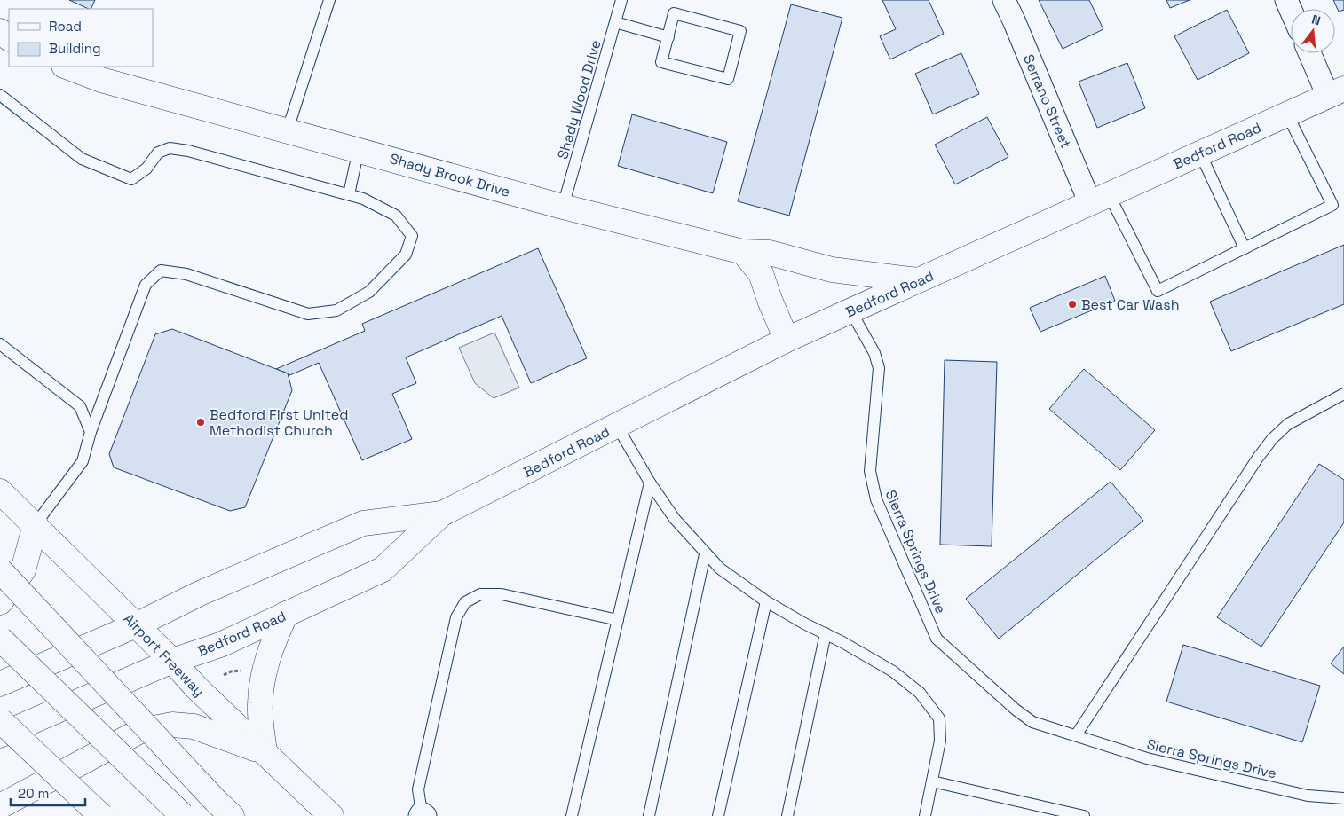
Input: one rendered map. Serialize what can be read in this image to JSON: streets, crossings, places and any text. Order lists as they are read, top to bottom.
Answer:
{
  "streets": {
    "main road": ["Bedford Road", "Shady Brook Drive", "Airport Freeway"],
    "street": ["Serrano Street"],
    "lane": ["Shady Wood Drive", "Sierra Springs Drive"]
  },
  "crossings": [
    ["Shady Wood Drive", "Shady Brook Drive"],
    ["Serrano Street", "Bedford Road"],
    ["Bedford Road", "Shady Brook Drive"],
    ["Bedford Road", "Sierra Springs Drive"],
    ["Bedford Road", "Airport Freeway"]
  ],
  "places": ["Best Car Wash", "Bedford First United Methodist Church"],
  "legend": ["Road", "Building"],
  "scale_bar": "20 m",
  "north": "top"
}
